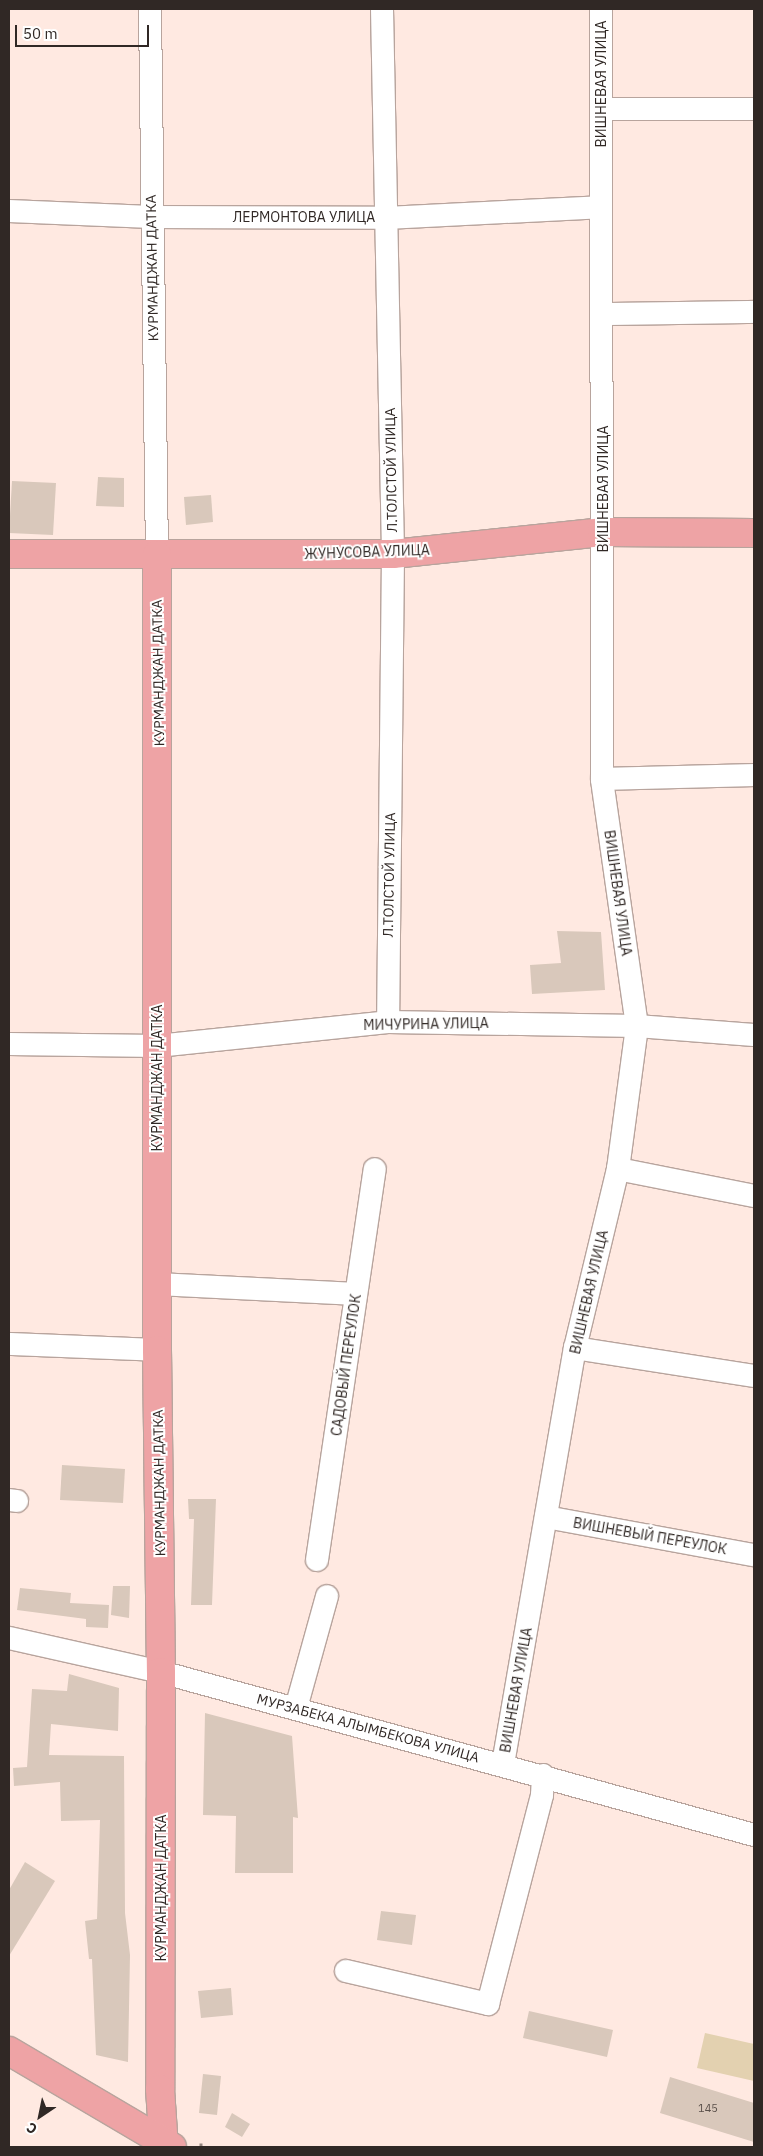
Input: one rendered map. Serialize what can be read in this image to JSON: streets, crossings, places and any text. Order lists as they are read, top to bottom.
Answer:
{
  "streets": {
    "main road": ["КУРМАНДЖАН ДАТКА", "ЖУНУСОВА УЛИЦА"],
    "street": [
      "ВИШНЕВАЯ УЛИЦА",
      "ЛЕРМОНТОВА УЛИЦА",
      "Л.ТОЛСТОЙ УЛИЦА",
      "МИЧУРИНА УЛИЦА",
      "САДОВЫЙ ПЕРЕУЛОК",
      "ВИШНЕВЫЙ ПЕРЕУЛОК",
      "МУРЗАБЕКА АЛЫМБЕКОВА УЛИЦА"
    ]
  },
  "crossings": [
    ["ВИШНЕВАЯ УЛИЦА", "ЛЕРМОНТОВА УЛИЦА"],
    ["ВИШНЕВАЯ УЛИЦА", "ЖУНУСОВА УЛИЦА"],
    ["ВИШНЕВАЯ УЛИЦА", "МИЧУРИНА УЛИЦА"],
    ["ВИШНЕВАЯ УЛИЦА", "ВИШНЕВЫЙ ПЕРЕУЛОК"],
    ["ВИШНЕВАЯ УЛИЦА", "МУРЗАБЕКА АЛЫМБЕКОВА УЛИЦА"],
    ["ЛЕРМОНТОВА УЛИЦА", "КУРМАНДЖАН ДАТКА"],
    ["ЛЕРМОНТОВА УЛИЦА", "Л.ТОЛСТОЙ УЛИЦА"],
    ["КУРМАНДЖАН ДАТКА", "ЖУНУСОВА УЛИЦА"],
    ["КУРМАНДЖАН ДАТКА", "МИЧУРИНА УЛИЦА"],
    ["КУРМАНДЖАН ДАТКА", "МУРЗАБЕКА АЛЫМБЕКОВА УЛИЦА"],
    ["Л.ТОЛСТОЙ УЛИЦА", "ЖУНУСОВА УЛИЦА"],
    ["Л.ТОЛСТОЙ УЛИЦА", "МИЧУРИНА УЛИЦА"]
  ],
  "house_numbers": ["145"],
  "scale_bar": "50 m",
  "north": "bottom left"
}
